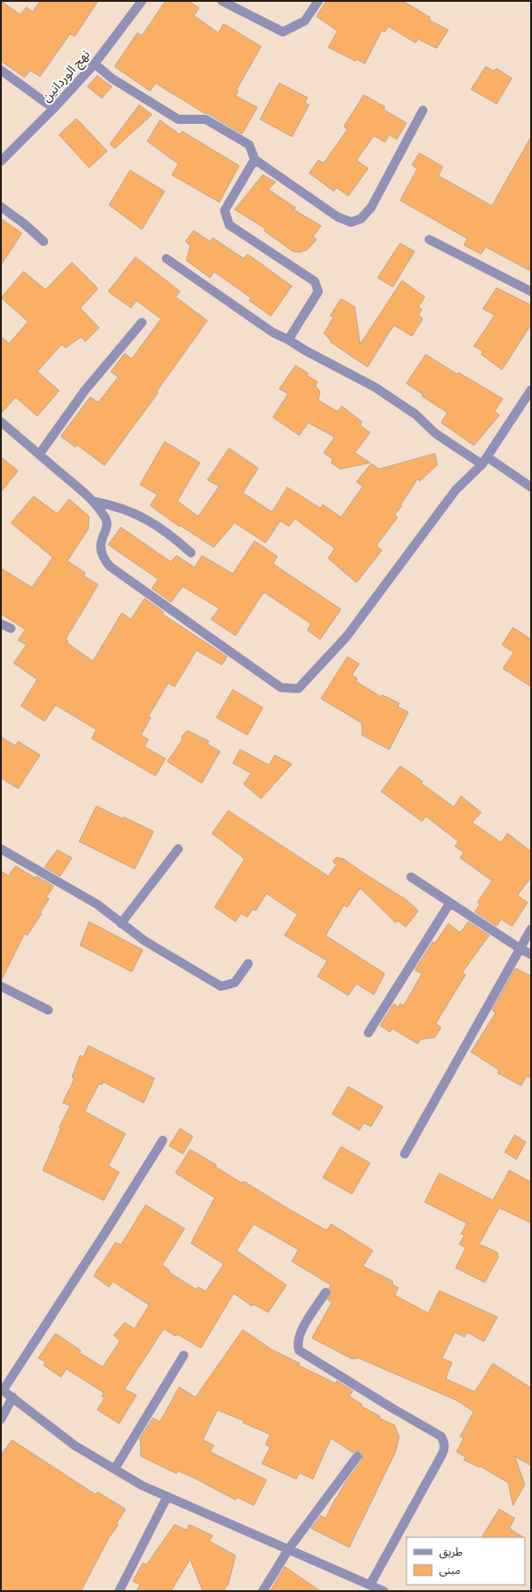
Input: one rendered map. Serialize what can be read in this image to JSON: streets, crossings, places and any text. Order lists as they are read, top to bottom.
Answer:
{
  "streets": {
    "street": ["نهج الوردانين"]
  },
  "legend": ["طريق", "مبنى"]
}
